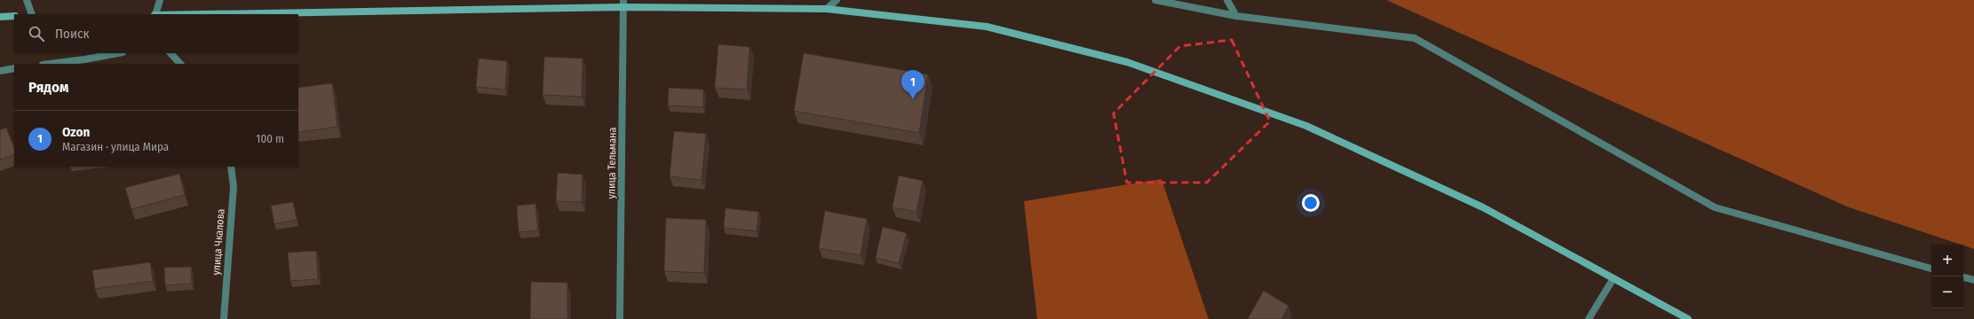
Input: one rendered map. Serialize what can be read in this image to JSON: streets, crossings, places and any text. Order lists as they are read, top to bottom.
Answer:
{
  "streets": {
    "street": ["улица Тельмана", "улица Чкалова"]
  },
  "page": {
    "search": "Поиск",
    "heading": "Рядом",
    "pins": "1",
    "list": [
      {
        "mark": "1",
        "name": "Ozon",
        "note": "Магазин · улица Мира",
        "value": "100 m"
      }
    ],
    "map_buttons": ["+", "−"]
  }
}
